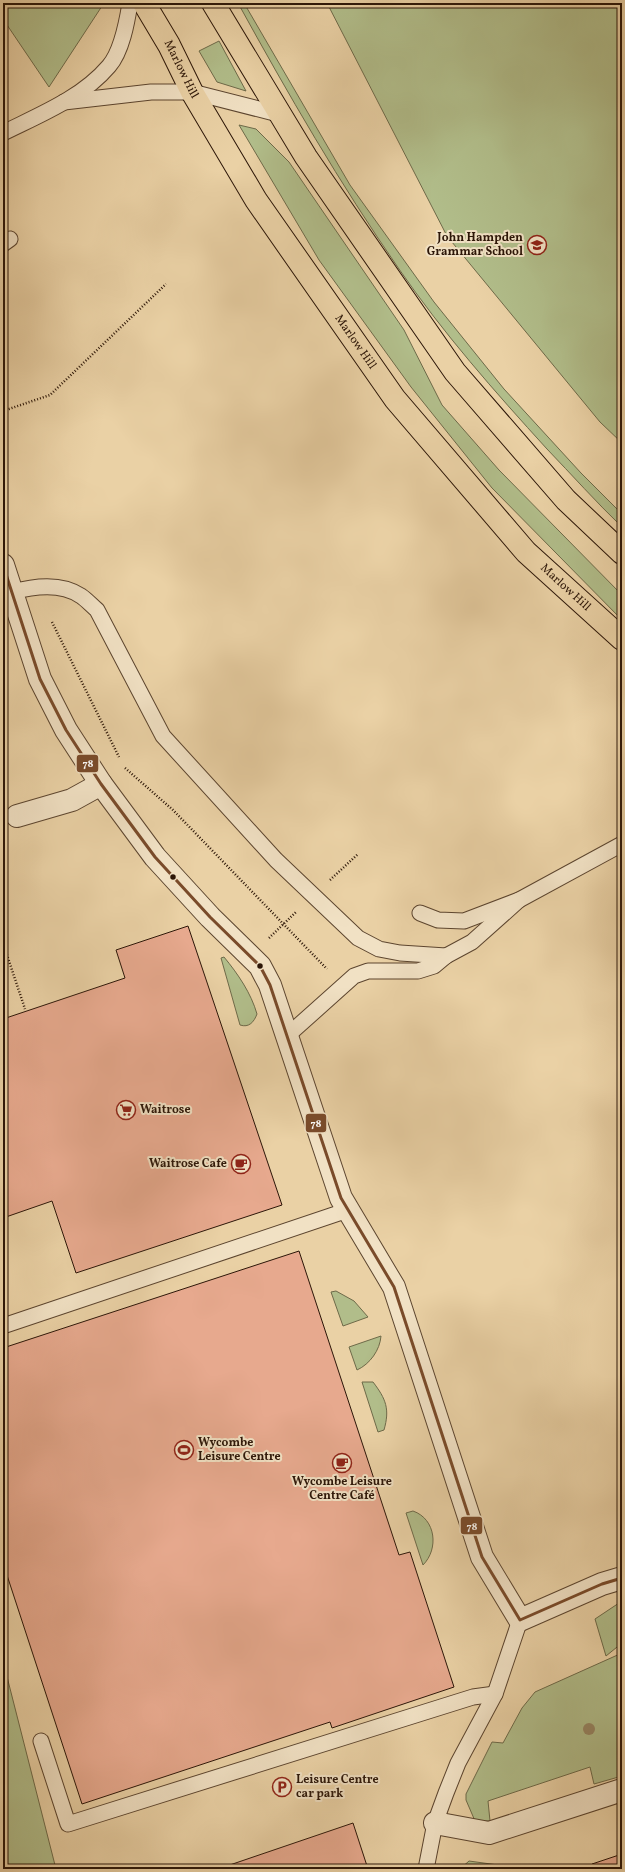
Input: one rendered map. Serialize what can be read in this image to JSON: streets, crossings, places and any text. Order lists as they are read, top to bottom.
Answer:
{
  "streets": {
    "main road": ["Marlow Hill"]
  },
  "places": {
    "school or university": ["John Hampden Grammar School"],
    "supermarket": ["Waitrose"],
    "cafe": ["Waitrose Cafe", "Wycombe Leisure Centre Café"],
    "sports": ["Wycombe Leisure Centre"],
    "parking": ["Leisure Centre car park"]
  },
  "lines": ["transit line 78"]
}
